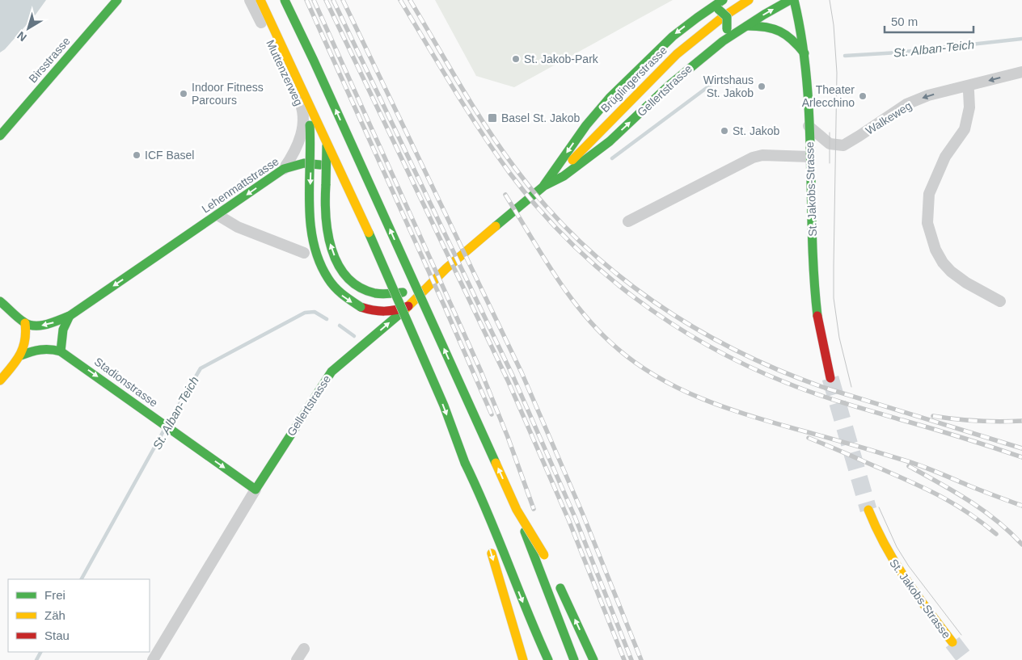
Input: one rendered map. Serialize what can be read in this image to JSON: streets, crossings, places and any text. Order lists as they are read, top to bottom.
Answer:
{
  "streets": {
    "main road": [
      "Birsstrasse",
      "Brüglingerstrasse",
      "Gellertstrasse",
      "Lehenmattstrasse",
      "St. Jakobs-Strasse",
      "Stadionstrasse"
    ],
    "street": ["Muttenzerweg", "Walkeweg"]
  },
  "crossings": [
    ["Muttenzerweg", "Lehenmattstrasse"],
    ["Brüglingerstrasse", "Gellertstrasse"],
    ["Gellertstrasse", "Stadionstrasse"],
    ["Walkeweg", "St. Jakobs-Strasse"]
  ],
  "one_way": ["Walkeweg", "Lehenmattstrasse", "Stadionstrasse"],
  "water": ["St. Alban-Teich"],
  "places": {
    "other": [
      "St. Jakob-Park",
      "Wirtshaus St. Jakob",
      "Indoor Fitness Parcours",
      "Theater Arlecchino",
      "St. Jakob",
      "ICF Basel"
    ],
    "transit": ["Basel St. Jakob"]
  },
  "legend": ["Frei", "Zäh", "Stau"],
  "scale_bar": "50 m",
  "north": "bottom left"
}
